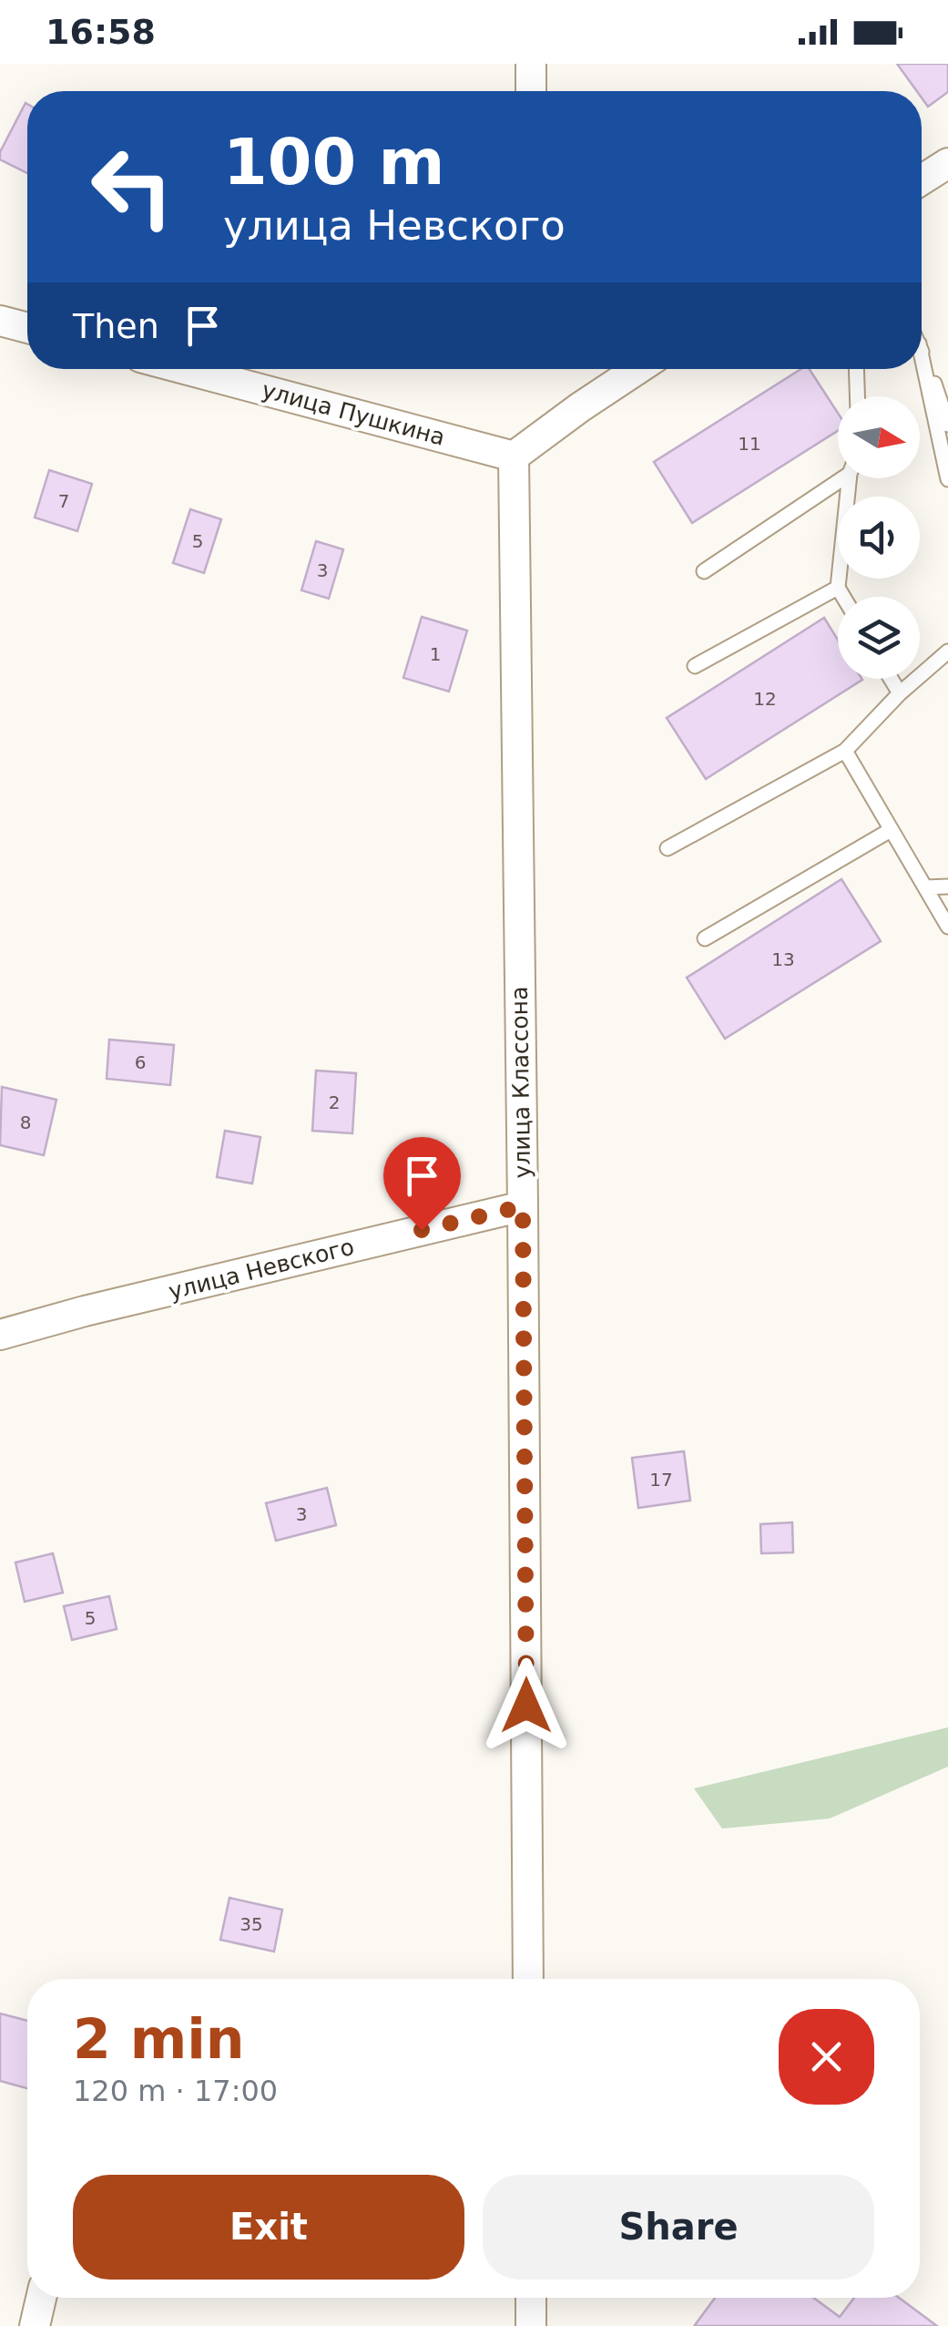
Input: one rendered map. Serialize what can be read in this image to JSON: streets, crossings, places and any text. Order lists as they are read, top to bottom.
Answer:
{
  "streets": {
    "street": ["улица Пушкина", "улица Классона", "улица Невского"]
  },
  "crossings": [
    ["улица Пушкина", "улица Классона"],
    ["улица Классона", "улица Невского"]
  ],
  "house_numbers": [
    "11",
    "7",
    "5",
    "3",
    "1",
    "12",
    "13",
    "6",
    "2",
    "8",
    "17",
    "3",
    "5",
    "35"
  ],
  "north": "right",
  "page": {
    "status": "16:58",
    "turn": ["100 m", "улица Невского"],
    "then": "Then",
    "heading": ["2 min", "120 m · 17:00"],
    "buttons": ["Exit", "Share"]
  }
}
